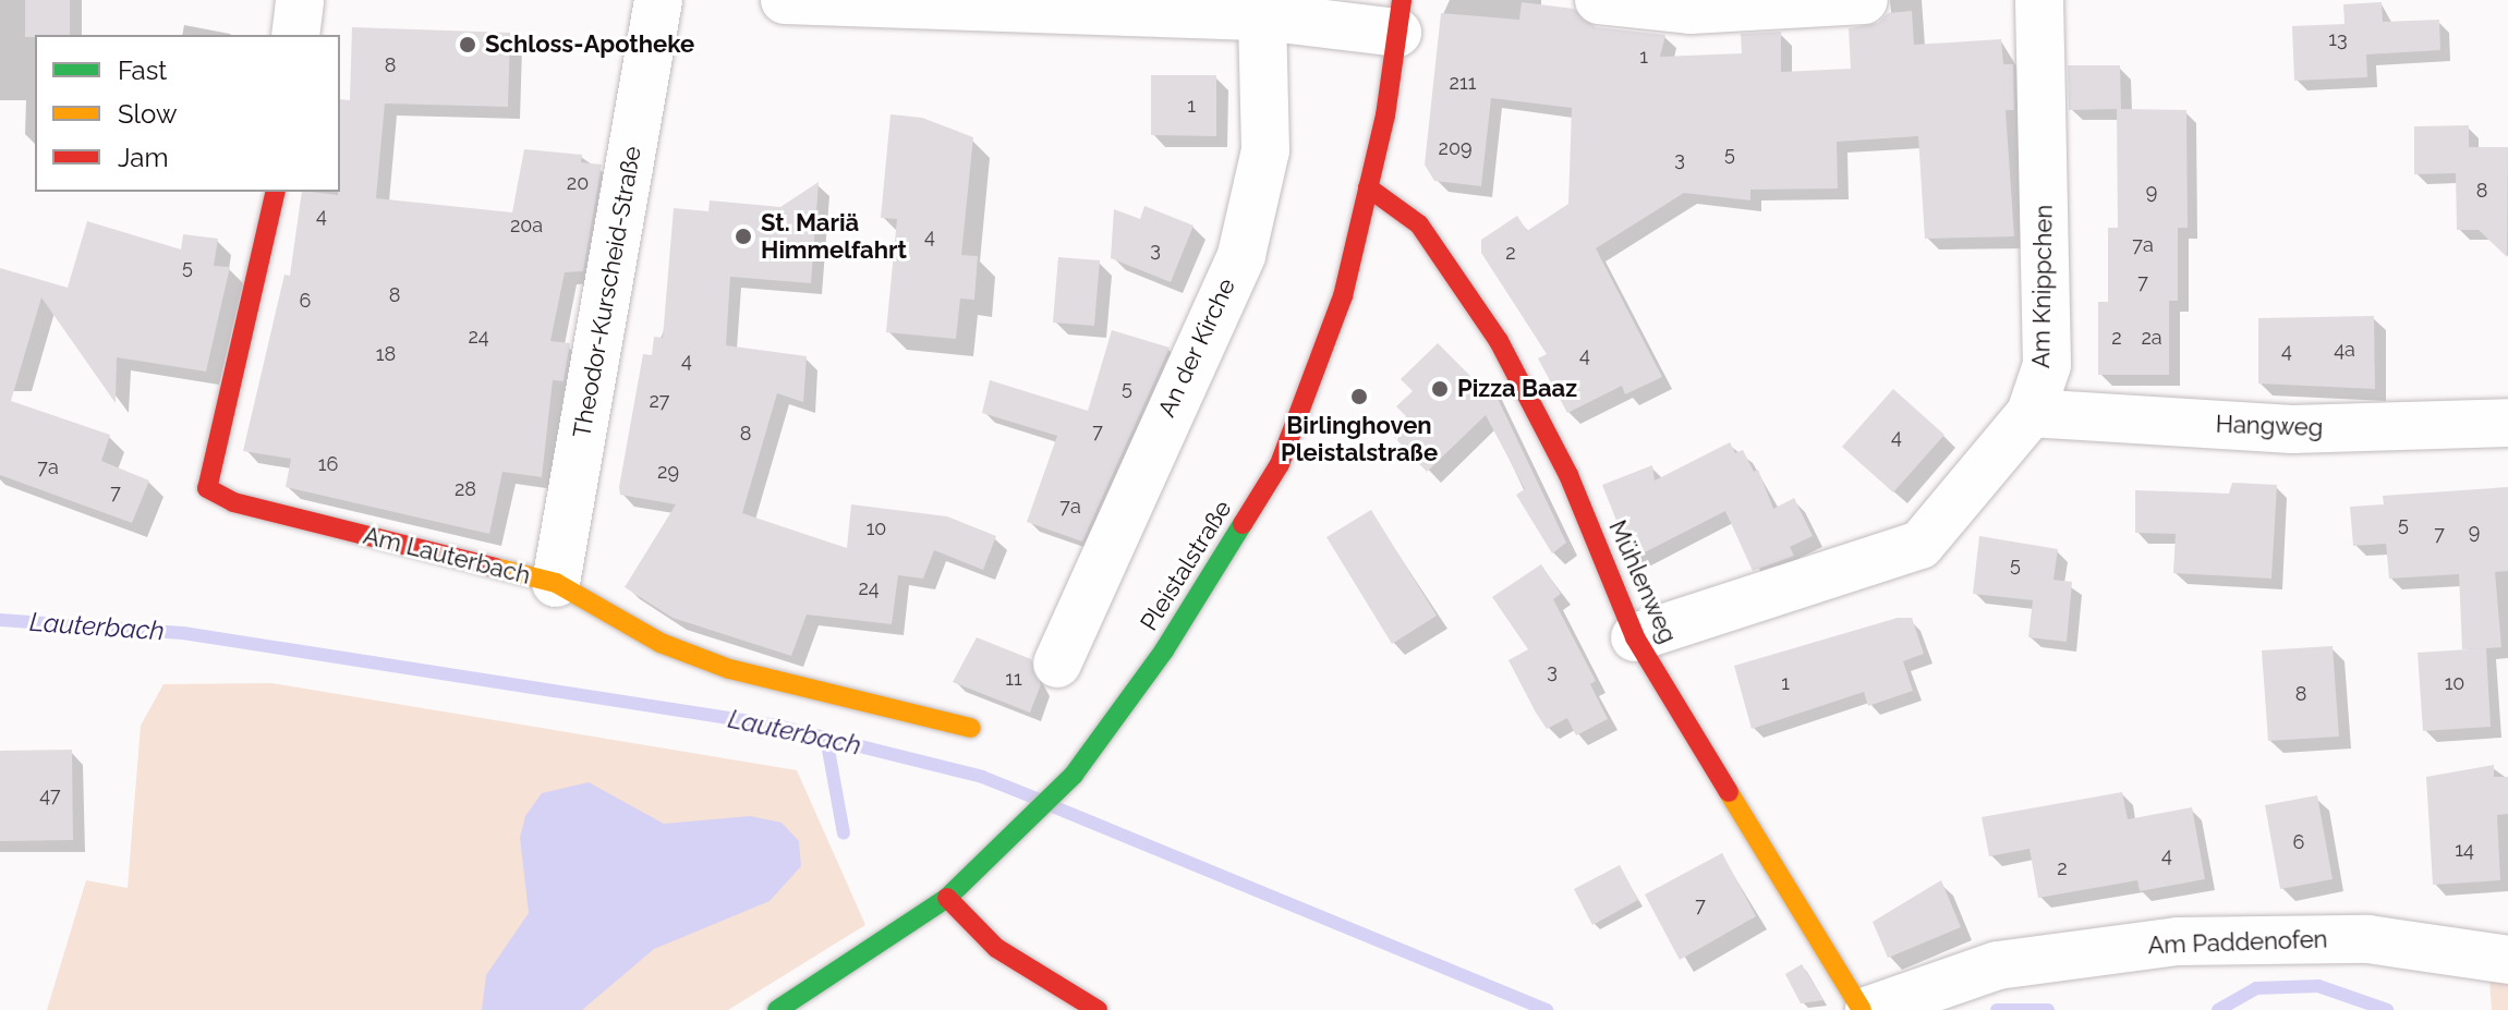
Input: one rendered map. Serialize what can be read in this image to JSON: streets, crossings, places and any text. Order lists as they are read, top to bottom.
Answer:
{
  "streets": {
    "street": [
      "Am Knippchen",
      "Theodor-Kurscheid-Straße",
      "An der Kirche",
      "Hangweg",
      "Am Lauterbach",
      "Pleistalstraße",
      "Mühlenweg",
      "Am Paddenofen"
    ]
  },
  "crossings": [
    ["Am Knippchen", "Hangweg"],
    ["Am Knippchen", "Mühlenweg"],
    ["Theodor-Kurscheid-Straße", "Am Lauterbach"],
    ["Pleistalstraße", "Mühlenweg"]
  ],
  "water": ["Lauterbach"],
  "places": [
    "Schloss-Apotheke",
    "St. Mariä Himmelfahrt",
    "Pizza Baaz",
    "Birlinghoven Pleistalstraße"
  ],
  "house_numbers": [
    "13",
    "1",
    "8",
    "211",
    "1",
    "209",
    "5",
    "3",
    "20",
    "8",
    "9",
    "4",
    "20a",
    "4",
    "7a",
    "3",
    "2",
    "5",
    "7",
    "8",
    "6",
    "24",
    "2",
    "2a",
    "4a",
    "4",
    "18",
    "4",
    "4",
    "5",
    "27",
    "7",
    "8",
    "4",
    "16",
    "7a",
    "29",
    "28",
    "7",
    "7a",
    "5",
    "10",
    "9",
    "7",
    "5",
    "24",
    "3",
    "11",
    "1",
    "10",
    "8",
    "47",
    "6",
    "14",
    "4",
    "2",
    "7"
  ],
  "legend": ["Fast", "Slow", "Jam"]
}
